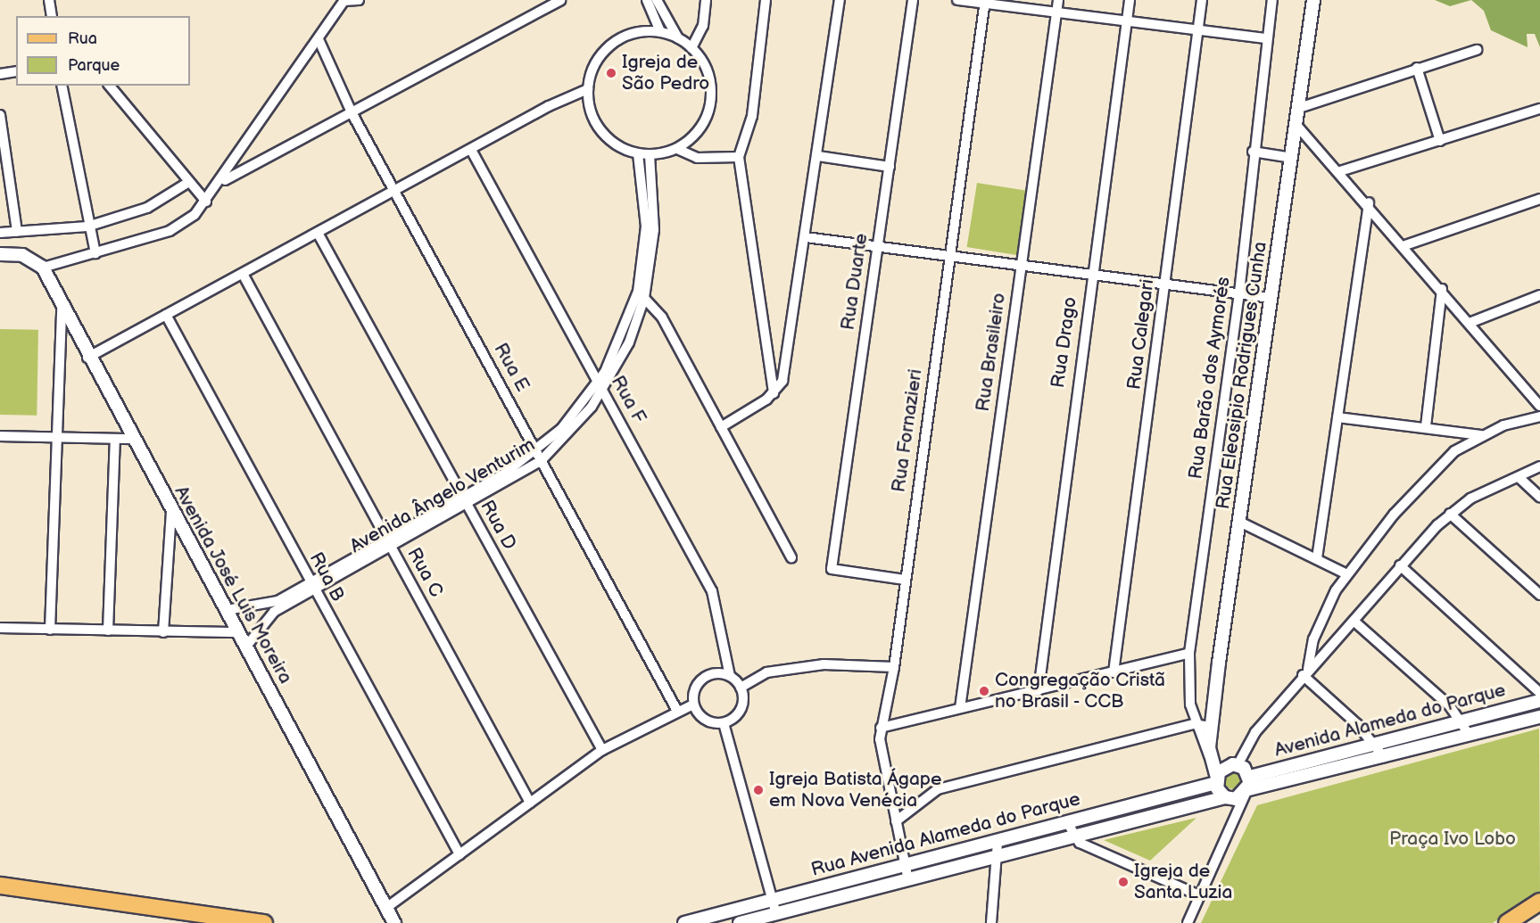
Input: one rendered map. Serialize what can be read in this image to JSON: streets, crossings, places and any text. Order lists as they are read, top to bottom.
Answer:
{
  "streets": {
    "street": [
      "Rua Duarte",
      "Rua Calegari",
      "Rua Drago",
      "Rua Brasileiro",
      "Rua E",
      "Rua Eleosipio Rodrigues Cunha",
      "Rua Barão dos Aymorés",
      "Rua F",
      "Rua Fornazieri",
      "Avenida Ângelo Venturim",
      "Rua D",
      "Rua C",
      "Rua B",
      "Avenida José Luis Moreira",
      "Avenida Alameda do Parque",
      "Rua Avenida Alameda do Parque"
    ]
  },
  "crossings": [
    ["Rua Duarte", "Rua Fornazieri"],
    ["Rua E", "Avenida Ângelo Venturim"],
    ["Rua Eleosipio Rodrigues Cunha", "Rua Barão dos Aymorés"],
    ["Rua F", "Avenida Ângelo Venturim"],
    ["Rua Fornazieri", "Avenida Alameda do Parque"],
    ["Rua Fornazieri", "Rua Avenida Alameda do Parque"],
    ["Avenida Ângelo Venturim", "Rua D"],
    ["Avenida Ângelo Venturim", "Rua C"],
    ["Avenida Ângelo Venturim", "Rua B"],
    ["Avenida Ângelo Venturim", "Avenida José Luis Moreira"]
  ],
  "parks": ["Praça Ivo Lobo"],
  "places": [
    "Igreja de São Pedro",
    "Congregação Cristã no Brasil - CCB",
    "Igreja Batista Ágape em Nova Venécia",
    "Igreja de Santa Luzia"
  ],
  "legend": ["Rua", "Parque"]
}
